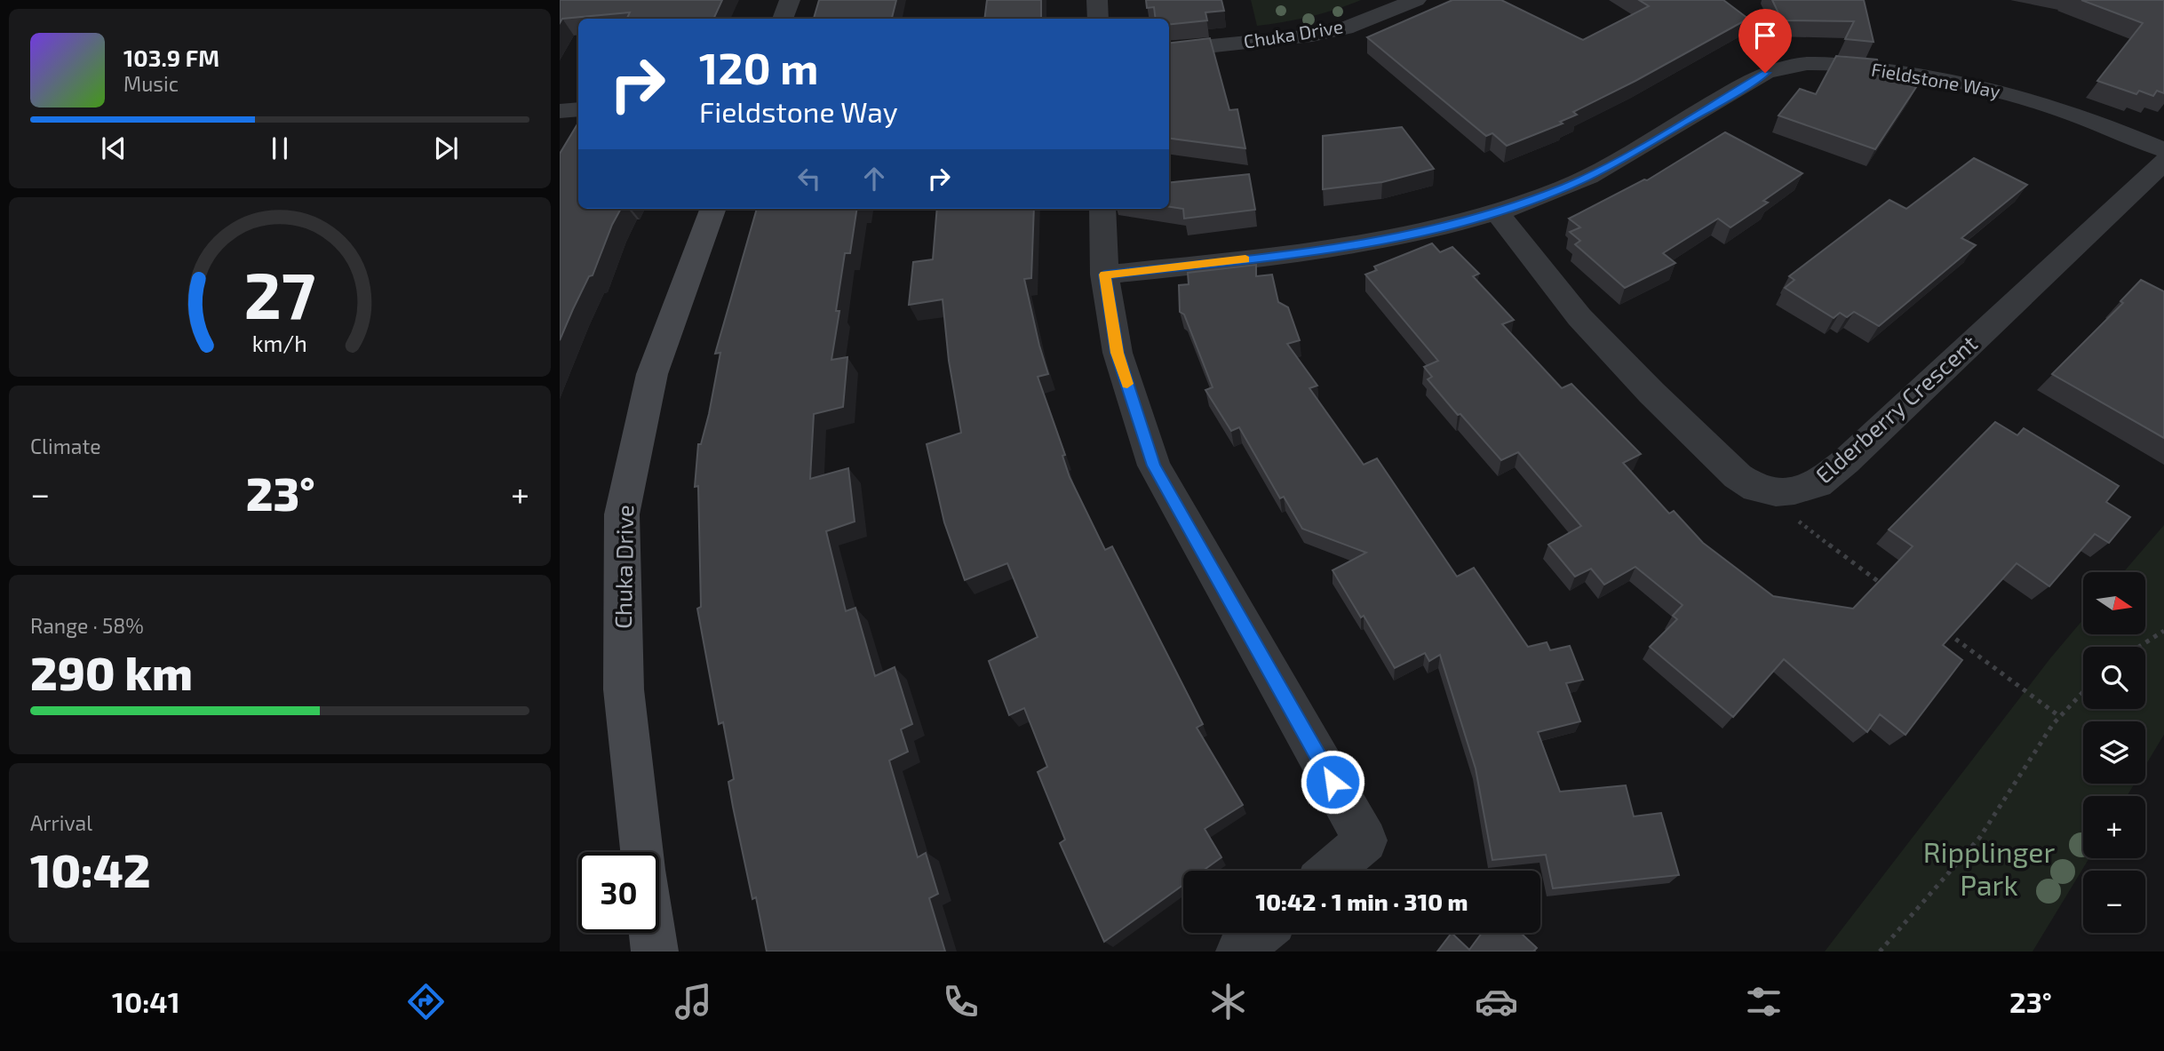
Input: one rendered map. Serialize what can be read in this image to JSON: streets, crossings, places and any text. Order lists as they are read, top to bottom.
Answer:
{
  "streets": {
    "street": ["Chuka Drive", "Fieldstone Way", "Elderberry Crescent"]
  },
  "parks": ["Ripplinger Park"],
  "north": "right",
  "page": {
    "turn": ["120 m", "Fieldstone Way"],
    "song": ["103.9 FM", "Music"],
    "tile": [
      "Climate",
      ["Range · 58%", "290 km"],
      ["Arrival", "10:42"]
    ],
    "heat": ["−", "23°", "+"],
    "map_buttons": ["+", "−"],
    "limit": "30",
    "trip": "10:42 · 1 min · 310 m",
    "tabs": ["10:41", "23°"],
    "gauge": ["27", "km/h"]
  }
}
